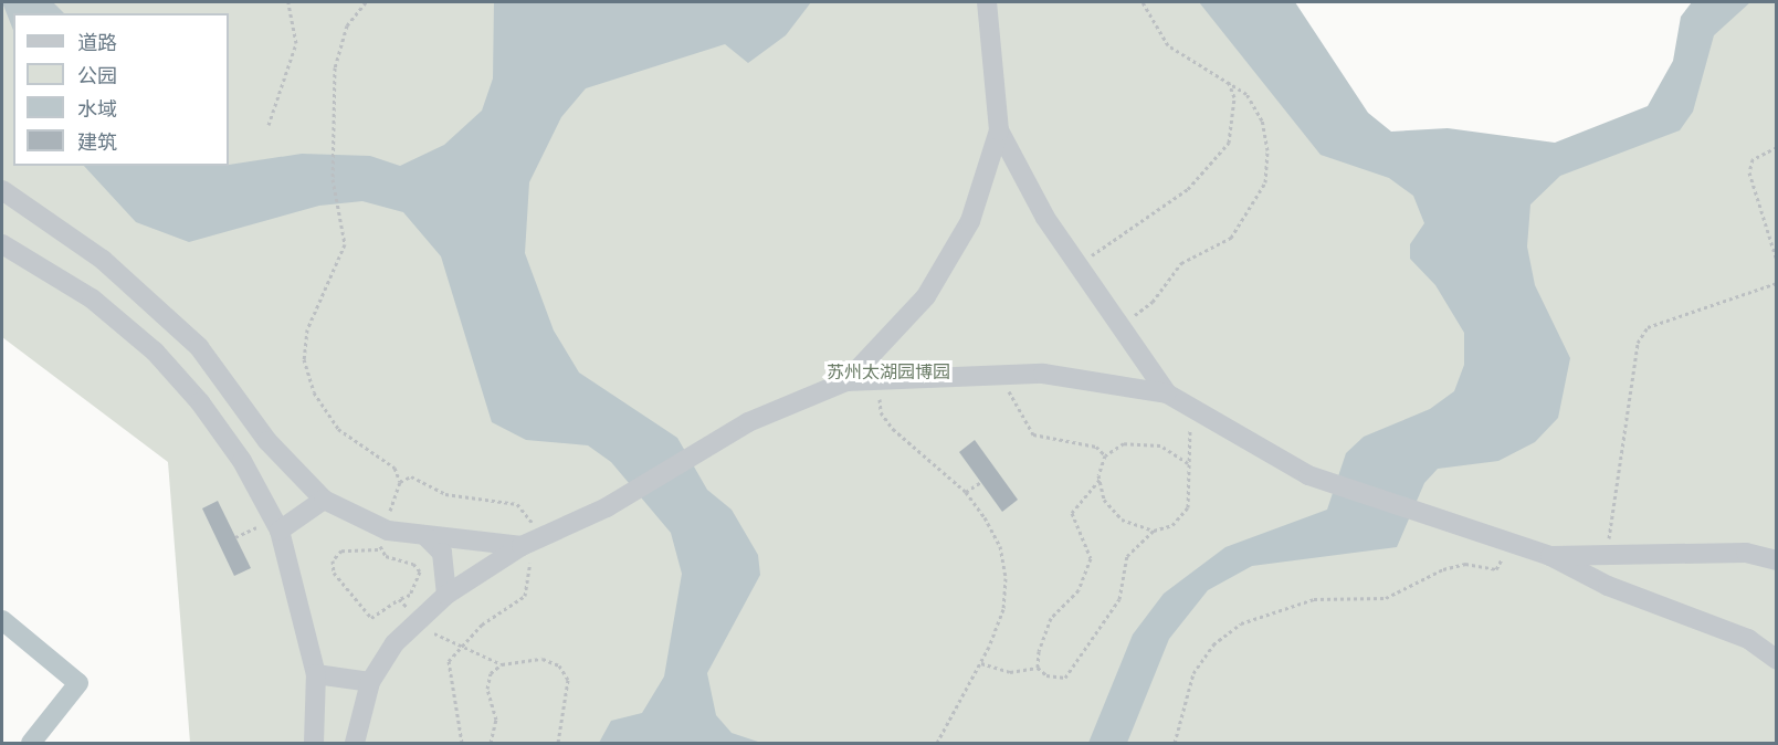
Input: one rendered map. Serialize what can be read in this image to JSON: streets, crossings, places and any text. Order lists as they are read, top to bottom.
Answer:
{
  "parks": ["苏州太湖园博园"],
  "legend": [
    "道路",
    "公园",
    "水域",
    "建筑"
  ]
}
